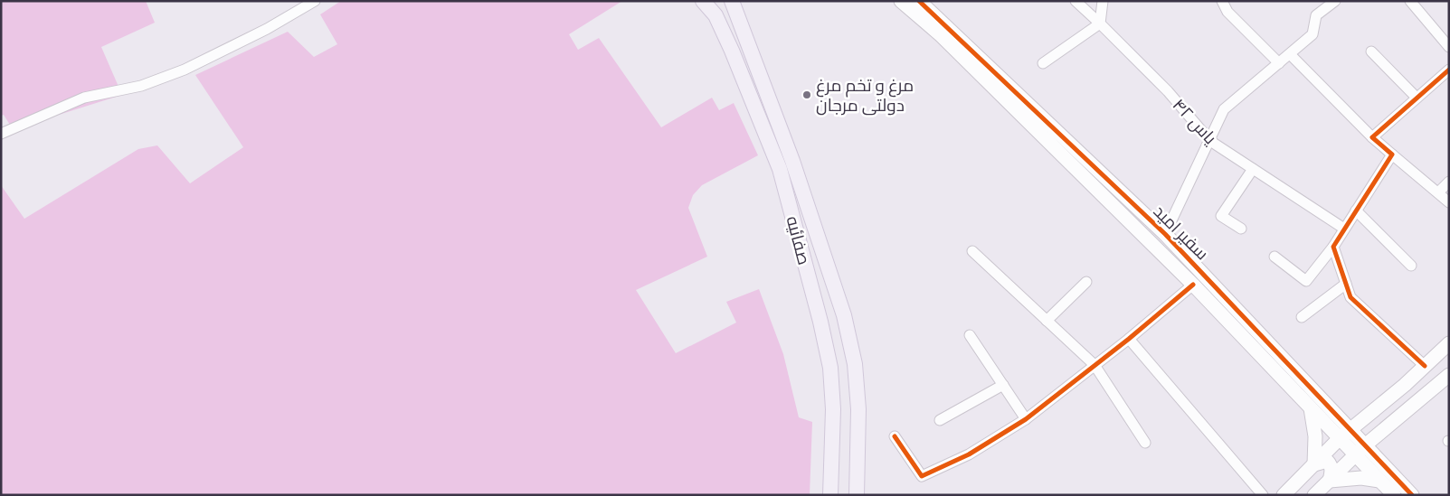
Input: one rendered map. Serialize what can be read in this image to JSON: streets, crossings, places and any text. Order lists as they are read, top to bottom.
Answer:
{
  "streets": {
    "main road": ["صفائیه"],
    "street": ["یاس ۴۲", "سفیر امید"]
  },
  "places": ["مرغ و تخم مرغ دولتی مرجان"]
}
